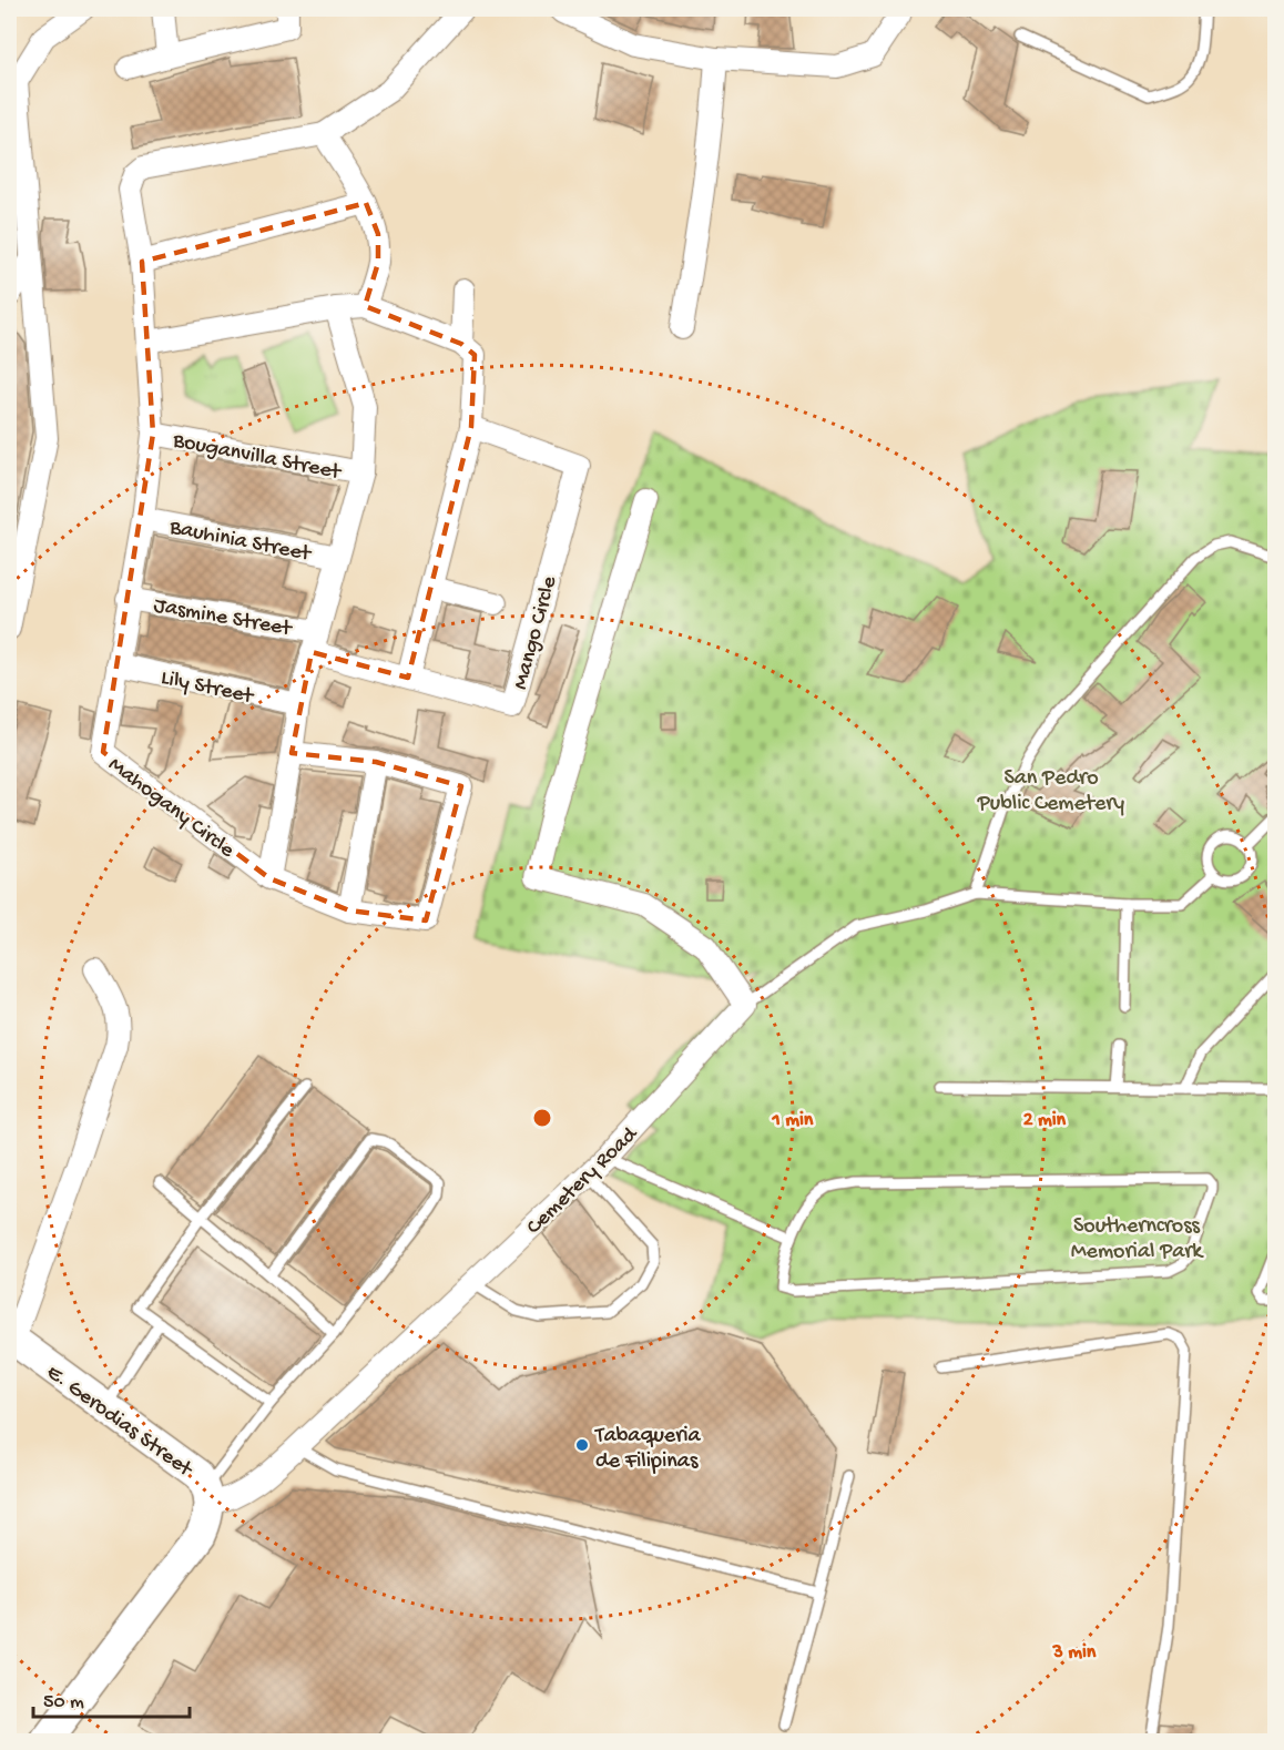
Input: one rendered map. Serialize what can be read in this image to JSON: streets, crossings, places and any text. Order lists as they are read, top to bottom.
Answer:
{
  "streets": {
    "street": [
      "Bouganvilla Street",
      "Bauhinia Street",
      "Jasmine Street",
      "Mango Circle",
      "Lily Street",
      "Mahogany Circle",
      "Cemetery Road",
      "E. Gerodias Street"
    ]
  },
  "crossings": [
    ["Bouganvilla Street", "Mahogany Circle"],
    ["Bauhinia Street", "Mahogany Circle"],
    ["Jasmine Street", "Mango Circle"],
    ["Jasmine Street", "Mahogany Circle"],
    ["Lily Street", "Mahogany Circle"],
    ["Cemetery Road", "E. Gerodias Street"]
  ],
  "parks": ["San Pedro Public Cemetery", "Southerncross Memorial Park"],
  "places": ["Tabaqueria de Filipinas"],
  "scale_bar": "50 m",
  "rings": ["1 min", "2 min", "3 min"]
}
